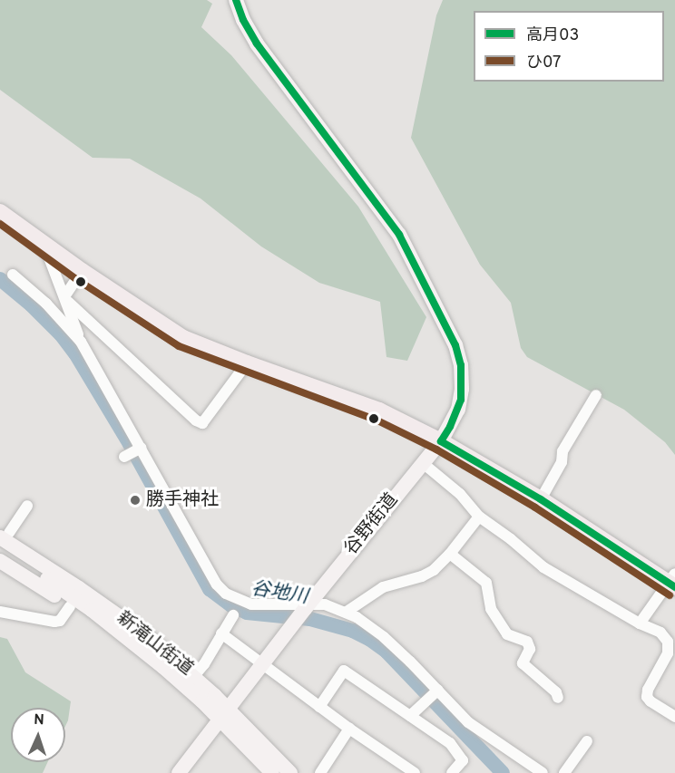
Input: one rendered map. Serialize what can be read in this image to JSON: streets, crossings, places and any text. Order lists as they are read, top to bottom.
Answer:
{
  "streets": {
    "main road": ["谷野街道", "新滝山街道"]
  },
  "water": ["谷地川"],
  "places": ["勝手神社"],
  "lines": ["transit line 高月03", "transit line ひ07"],
  "legend": ["高月03", "ひ07"],
  "north": "top"
}
